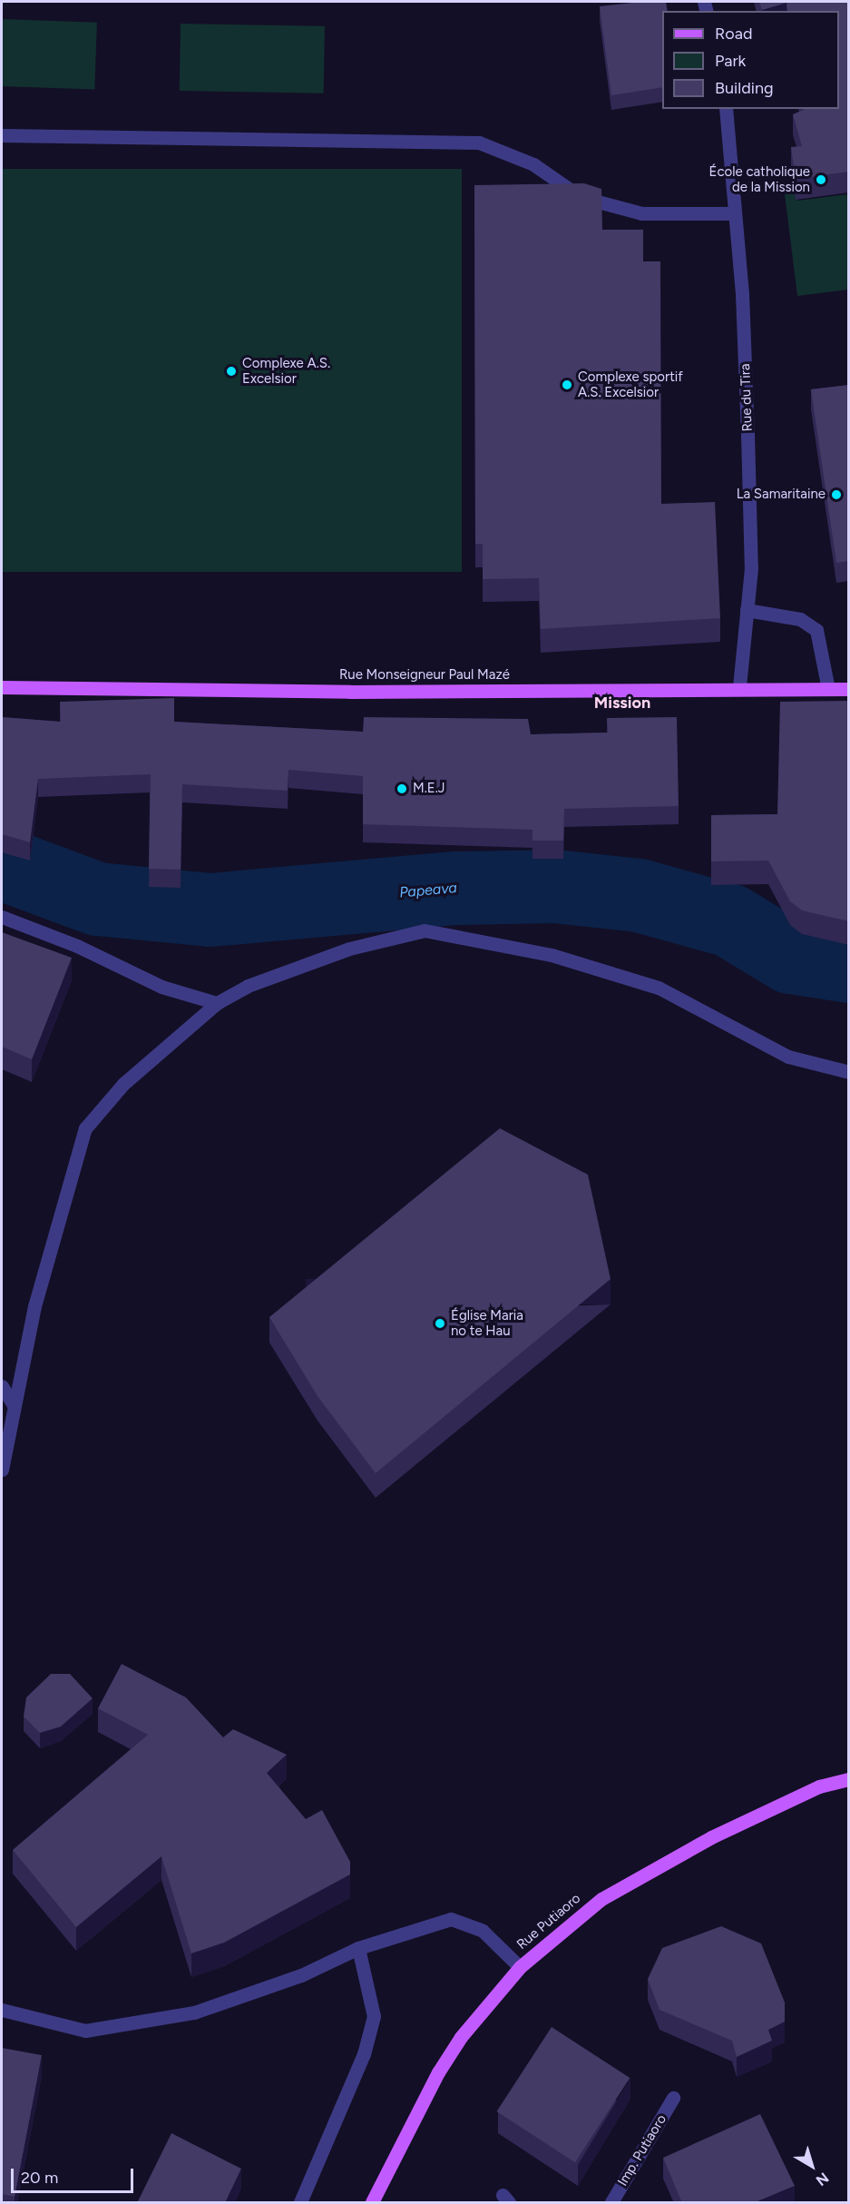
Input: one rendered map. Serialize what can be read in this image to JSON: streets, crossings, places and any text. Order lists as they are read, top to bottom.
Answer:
{
  "streets": {
    "main road": ["Rue Monseigneur Paul Mazé", "Rue Putiaoro"],
    "street": ["Rue du Tira", "Imp. Putiaoro"]
  },
  "crossings": [
    ["Rue du Tira", "Rue Monseigneur Paul Mazé"]
  ],
  "districts": ["Mission"],
  "water": ["Papeava"],
  "places": [
    "École catholique de la Mission",
    "Complexe A.S. Excelsior",
    "Complexe sportif A.S. Excelsior",
    "La Samaritaine",
    "M.E.J",
    "Église Maria no te Hau"
  ],
  "legend": ["Road", "Park", "Building"],
  "scale_bar": "20 m",
  "north": "bottom right"
}
